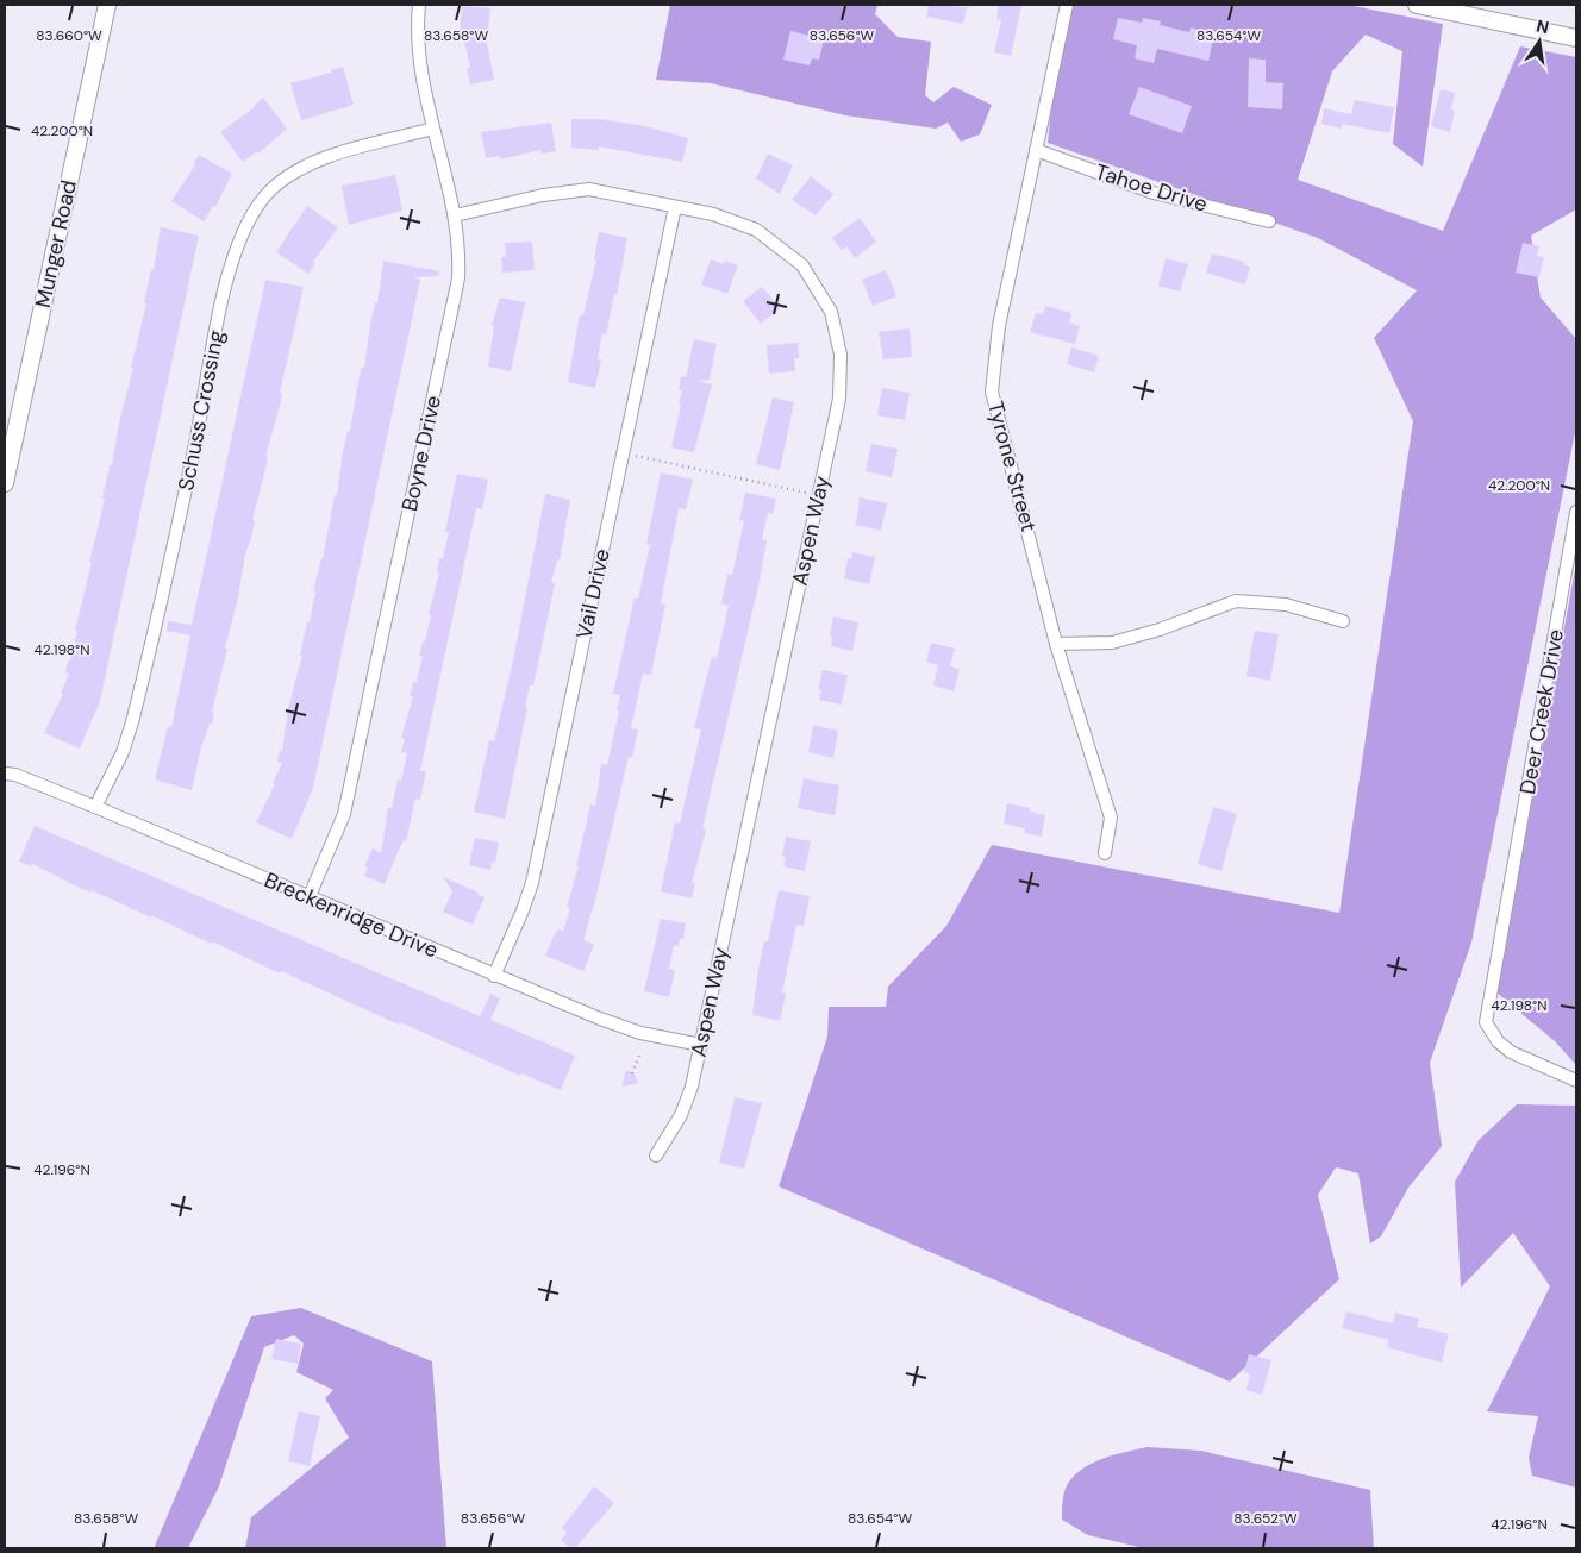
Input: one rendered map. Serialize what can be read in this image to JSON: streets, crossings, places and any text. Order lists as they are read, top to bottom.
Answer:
{
  "streets": {
    "street": [
      "Tahoe Drive",
      "Munger Road",
      "Schuss Crossing",
      "Boyne Drive",
      "Tyrone Street",
      "Aspen Way",
      "Vail Drive",
      "Deer Creek Drive",
      "Breckenridge Drive"
    ]
  },
  "crossings": [
    ["Tahoe Drive", "Tyrone Street"],
    ["Schuss Crossing", "Boyne Drive"],
    ["Schuss Crossing", "Breckenridge Drive"],
    ["Boyne Drive", "Aspen Way"],
    ["Boyne Drive", "Breckenridge Drive"],
    ["Aspen Way", "Vail Drive"],
    ["Aspen Way", "Breckenridge Drive"],
    ["Vail Drive", "Breckenridge Drive"]
  ],
  "north": "top",
  "coordinates": [
    "83.660°W",
    "83.658°W",
    "83.656°W",
    "83.654°W",
    "42.200°N",
    "42.198°N",
    "42.196°N",
    "83.652°W"
  ]
}
